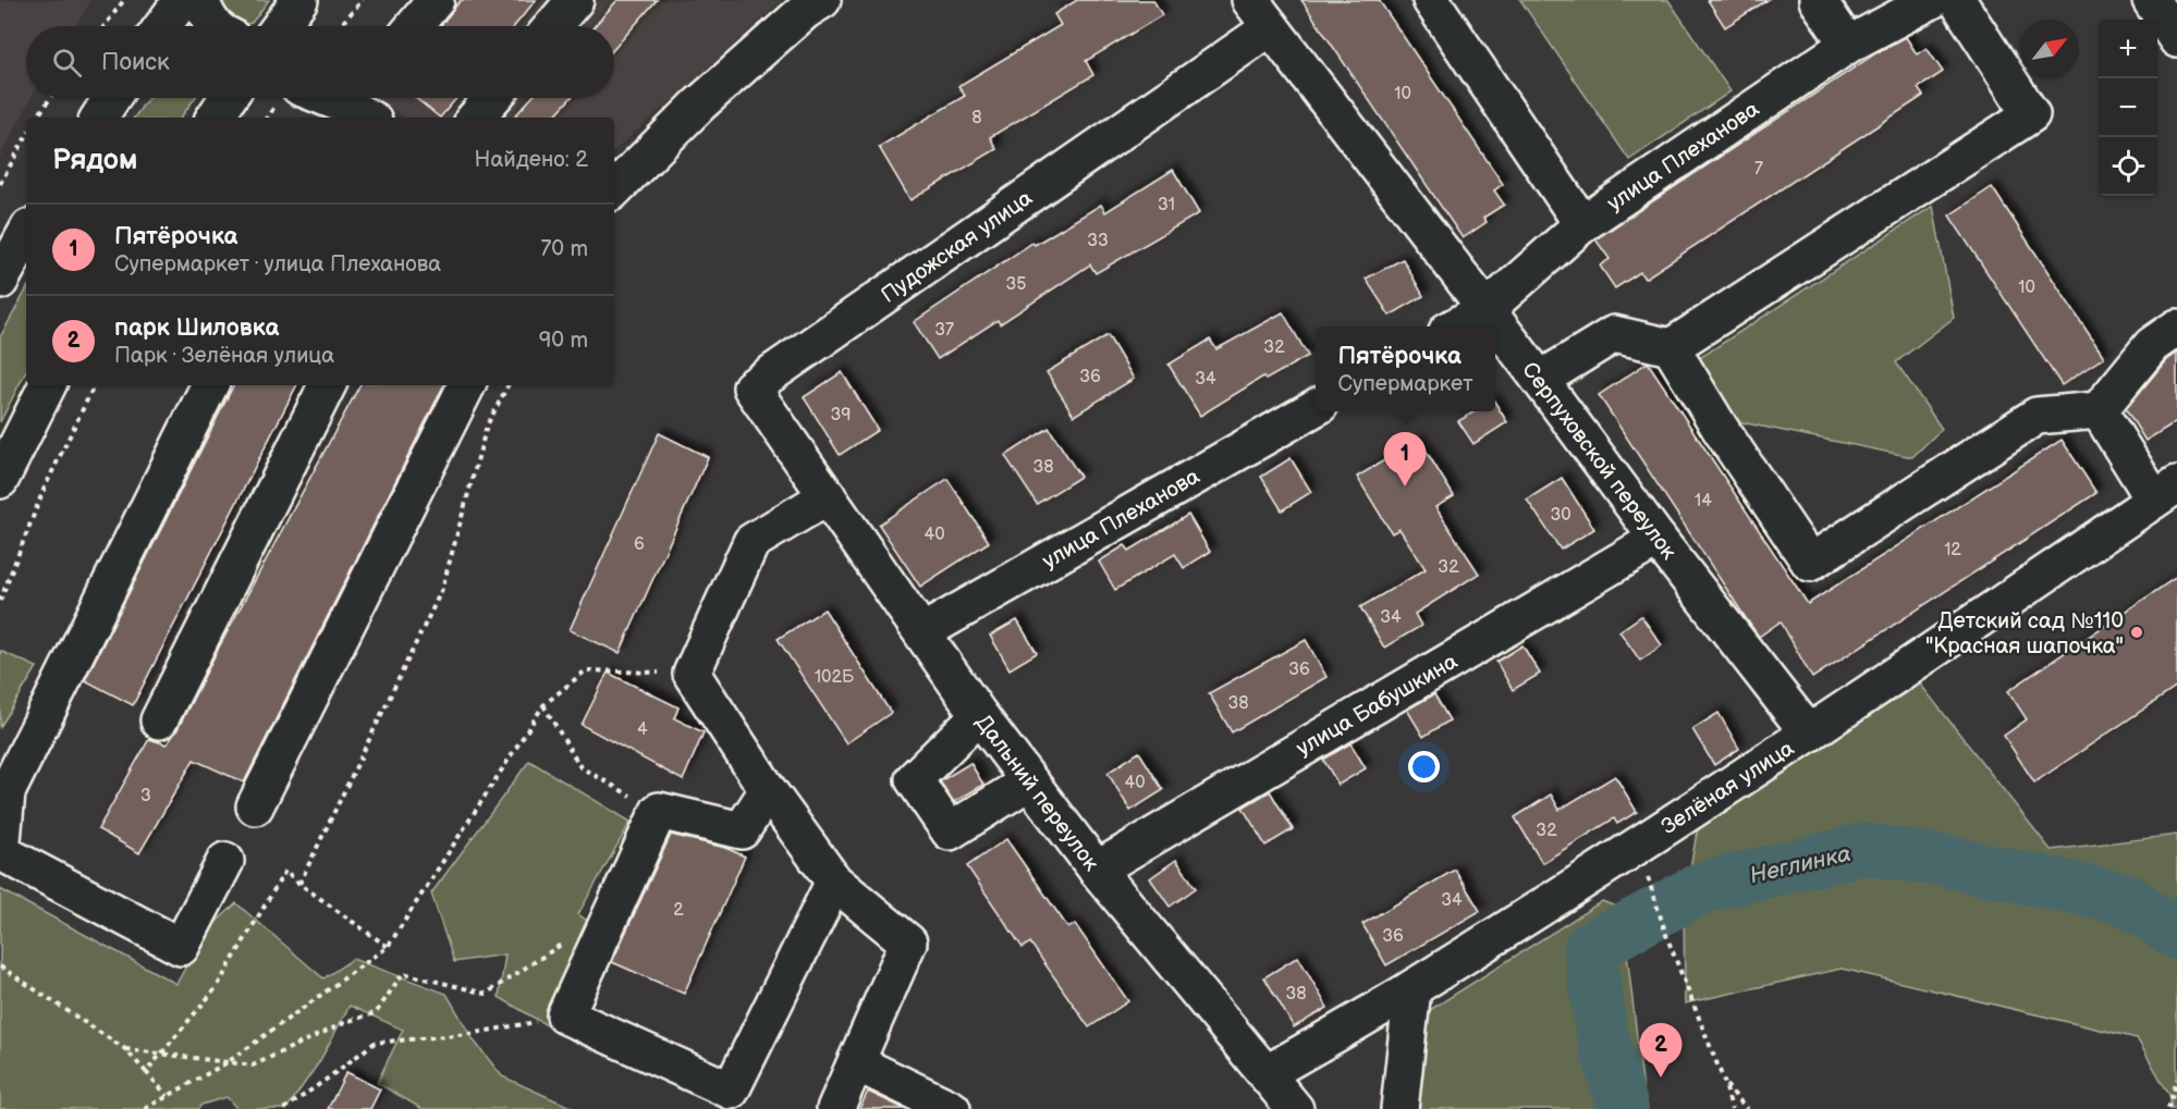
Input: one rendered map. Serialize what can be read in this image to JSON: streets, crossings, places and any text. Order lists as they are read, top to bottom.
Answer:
{
  "streets": {
    "street": [
      "улица Плеханова",
      "Пудожская улица",
      "Серпуховской переулок",
      "улица Бабушкина",
      "Зелёная улица",
      "Дальний переулок"
    ]
  },
  "crossings": [
    ["улица Плеханова", "Серпуховской переулок"],
    ["улица Плеханова", "Дальний переулок"],
    ["Пудожская улица", "Серпуховской переулок"],
    ["Пудожская улица", "Дальний переулок"],
    ["Серпуховской переулок", "улица Бабушкина"],
    ["Серпуховской переулок", "Зелёная улица"],
    ["улица Бабушкина", "Дальний переулок"],
    ["Зелёная улица", "Дальний переулок"]
  ],
  "water": ["Неглинка"],
  "places": ["Детский сад №110 \"Красная шапочка\""],
  "house_numbers": [
    "10",
    "8",
    "7",
    "31",
    "33",
    "35",
    "10",
    "37",
    "32",
    "36",
    "34",
    "39",
    "38",
    "14",
    "30",
    "40",
    "6",
    "12",
    "32",
    "34",
    "36",
    "102Б",
    "38",
    "4",
    "40",
    "3",
    "32",
    "34",
    "2",
    "36",
    "38"
  ],
  "north": "top right",
  "page": {
    "map_buttons": ["+", "−"],
    "search": "Поиск",
    "heading": ["Рядом", "Найдено: 2"],
    "list": [
      {
        "mark": "1",
        "name": "Пятёрочка",
        "note": "Супермаркет · улица Плеханова",
        "value": "70 m"
      },
      {
        "mark": "2",
        "name": "парк Шиловка",
        "note": "Парк · Зелёная улица",
        "value": "90 m"
      }
    ],
    "popup": ["Пятёрочка", "Супермаркет"],
    "pins": ["1", "2"]
  }
}
